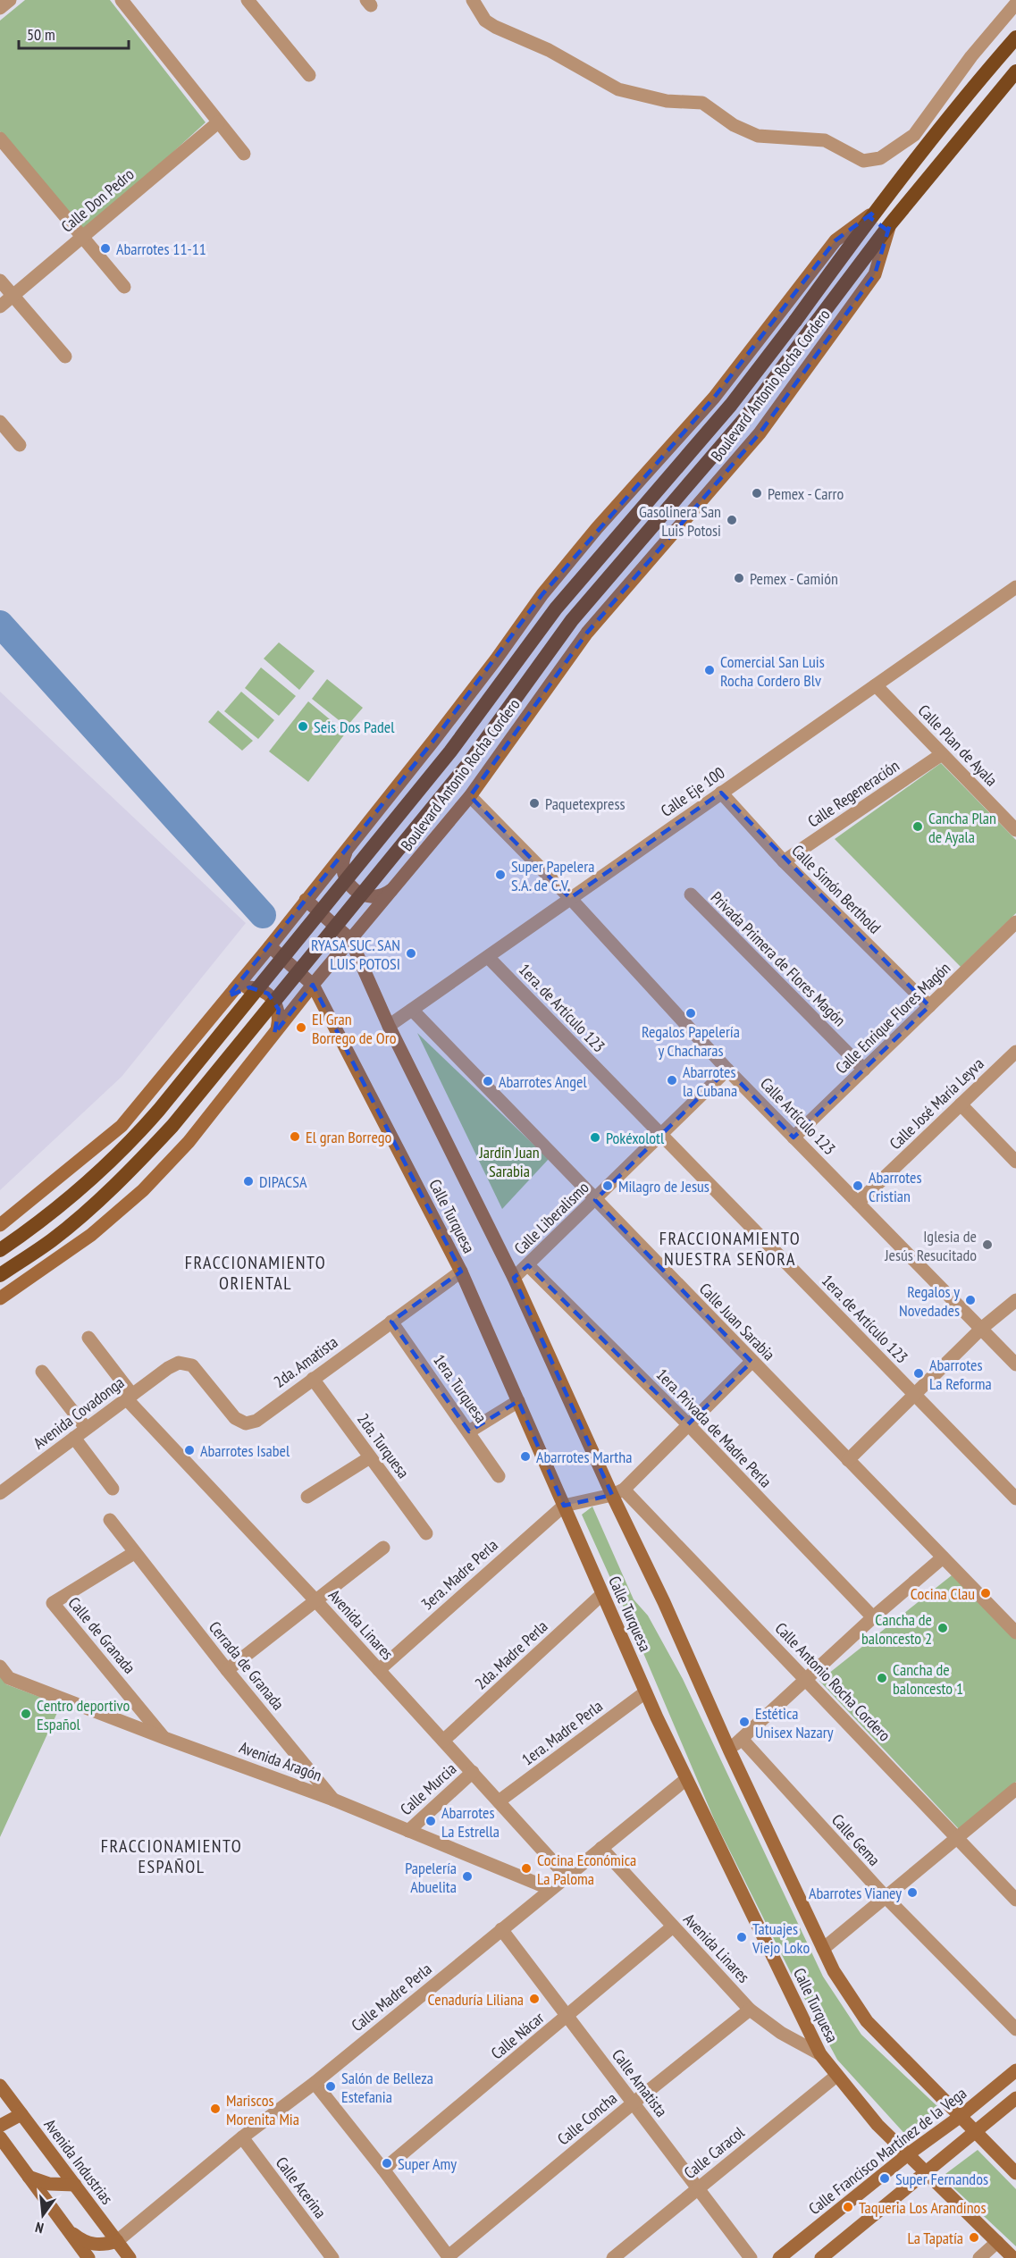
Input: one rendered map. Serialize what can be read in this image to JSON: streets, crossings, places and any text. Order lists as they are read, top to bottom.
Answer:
{
  "streets": {
    "highway": ["Boulevard Antonio Rocha Cordero"],
    "main road": ["Calle Turquesa", "Calle Francisco Martínez de la Vega", "Avenida Industrias"],
    "street": [
      "Calle Don Pedro",
      "Calle Plan de Ayala",
      "Calle Eje 100",
      "Calle Regeneración",
      "Calle Simón Berthold",
      "Privada Primera de Flores Magón",
      "1era. de Artículo 123",
      "Calle Enrique Flores Magón",
      "Calle José María Leyva",
      "Calle Artículo 123",
      "Calle Liberalismo",
      "Calle Juan Sarabia",
      "2da. Amatista",
      "1era. Turquesa",
      "Avenida Covadonga",
      "1era. Privada de Madre Perla",
      "2da. Turquesa",
      "3era. Madre Perla",
      "Avenida Linares",
      "Calle de Granada",
      "2da. Madre Perla",
      "Cerrada de Granada",
      "Calle Antonio Rocha Cordero",
      "1era. Madre Perla",
      "Avenida Aragón",
      "Calle Murcia",
      "Calle Gema",
      "Calle Madre Perla",
      "Calle Nácar",
      "Calle Amatista",
      "Calle Concha",
      "Calle Caracol",
      "Calle Acerina"
    ]
  },
  "crossings": [
    ["Boulevard Antonio Rocha Cordero", "Calle Artículo 123"],
    ["Boulevard Antonio Rocha Cordero", "Calle Turquesa"],
    ["Calle Plan de Ayala", "Calle Eje 100"],
    ["Calle Plan de Ayala", "Calle Regeneración"],
    ["Calle Eje 100", "Calle Simón Berthold"],
    ["Calle Eje 100", "1era. de Artículo 123"],
    ["Calle Eje 100", "Calle Artículo 123"],
    ["Calle Eje 100", "Calle Turquesa"],
    ["Calle Eje 100", "Calle Juan Sarabia"],
    ["Calle Regeneración", "Calle Simón Berthold"],
    ["Calle Simón Berthold", "Calle Enrique Flores Magón"],
    ["Privada Primera de Flores Magón", "Calle Enrique Flores Magón"],
    ["1era. de Artículo 123", "Calle Liberalismo"],
    ["Calle Enrique Flores Magón", "Calle Artículo 123"],
    ["Calle José María Leyva", "Calle Artículo 123"],
    ["Calle Artículo 123", "Calle Liberalismo"],
    ["Calle Turquesa", "Calle Liberalismo"],
    ["Calle Turquesa", "2da. Amatista"],
    ["Calle Turquesa", "3era. Madre Perla"],
    ["Calle Turquesa", "Avenida Linares"],
    ["Calle Turquesa", "2da. Madre Perla"],
    ["Calle Turquesa", "Calle Antonio Rocha Cordero"],
    ["Calle Turquesa", "1era. Madre Perla"],
    ["Calle Turquesa", "Calle Madre Perla"],
    ["Calle Turquesa", "Calle Francisco Martínez de la Vega"],
    ["Calle Turquesa", "Calle Caracol"],
    ["Calle Liberalismo", "Calle Juan Sarabia"],
    ["Calle Liberalismo", "1era. Privada de Madre Perla"],
    ["2da. Amatista", "1era. Turquesa"],
    ["2da. Amatista", "Avenida Covadonga"],
    ["2da. Amatista", "2da. Turquesa"],
    ["Avenida Covadonga", "Avenida Linares"],
    ["3era. Madre Perla", "Avenida Linares"],
    ["Avenida Linares", "2da. Madre Perla"],
    ["Avenida Linares", "1era. Madre Perla"],
    ["Avenida Linares", "Calle Murcia"],
    ["Avenida Linares", "Calle Madre Perla"],
    ["Avenida Linares", "Calle Nácar"],
    ["Avenida Linares", "Calle Concha"],
    ["Calle de Granada", "Cerrada de Granada"],
    ["Calle de Granada", "Avenida Aragón"],
    ["Cerrada de Granada", "Avenida Aragón"],
    ["Avenida Aragón", "Calle Murcia"],
    ["Avenida Aragón", "Calle Madre Perla"],
    ["Calle Madre Perla", "Calle Amatista"],
    ["Calle Madre Perla", "Avenida Industrias"],
    ["Calle Madre Perla", "Calle Acerina"],
    ["Calle Nácar", "Calle Amatista"],
    ["Calle Amatista", "Calle Concha"],
    ["Calle Amatista", "Calle Caracol"]
  ],
  "districts": ["FRACCIONAMIENTO NUESTRA SEÑORA", "FRACCIONAMIENTO ORIENTAL", "FRACCIONAMIENTO ESPAÑOL"],
  "parks": ["Jardin Juan Sarabia"],
  "places": [
    "Abarrotes 11-11",
    "Pemex - Carro",
    "Gasolinera San Luis Potosi",
    "Pemex - Camión",
    "Comercial San Luis Rocha Cordero Blv",
    "Seis Dos Padel",
    "Paquetexpress",
    "Cancha Plan de Ayala",
    "Super Papelera S.A. de C.V.",
    "RYASA SUC. SAN LUIS POTOSI",
    "Regalos Papelería y Chacharas",
    "El Gran Borrego de Oro",
    "Abarrotes la Cubana",
    "Abarrotes Angel",
    "El gran Borrego",
    "Pokéxolotl",
    "DIPACSA",
    "Milagro de Jesus",
    "Abarrotes Cristian",
    "Iglesia de Jesús Resucitado",
    "Regalos y Novedades",
    "Abarrotes La Reforma",
    "Abarrotes Isabel",
    "Abarrotes Martha",
    "Cocina Clau",
    "Cancha de baloncesto 2",
    "Cancha de baloncesto 1",
    "Centro deportivo Español",
    "Estética Unisex Nazary",
    "Abarrotes La Estrella",
    "Cocina Económica La Paloma",
    "Papelería Abuelita",
    "Abarrotes Vianey",
    "Tatuajes Viejo Loko",
    "Cenaduría Liliana",
    "Salón de Belleza Estefania",
    "Mariscos Morenita Mia",
    "Super Amy",
    "Super Fernandos",
    "Taqueria Los Arandinos",
    "La Tapatía"
  ],
  "scale_bar": "50 m",
  "north": "bottom"
}
